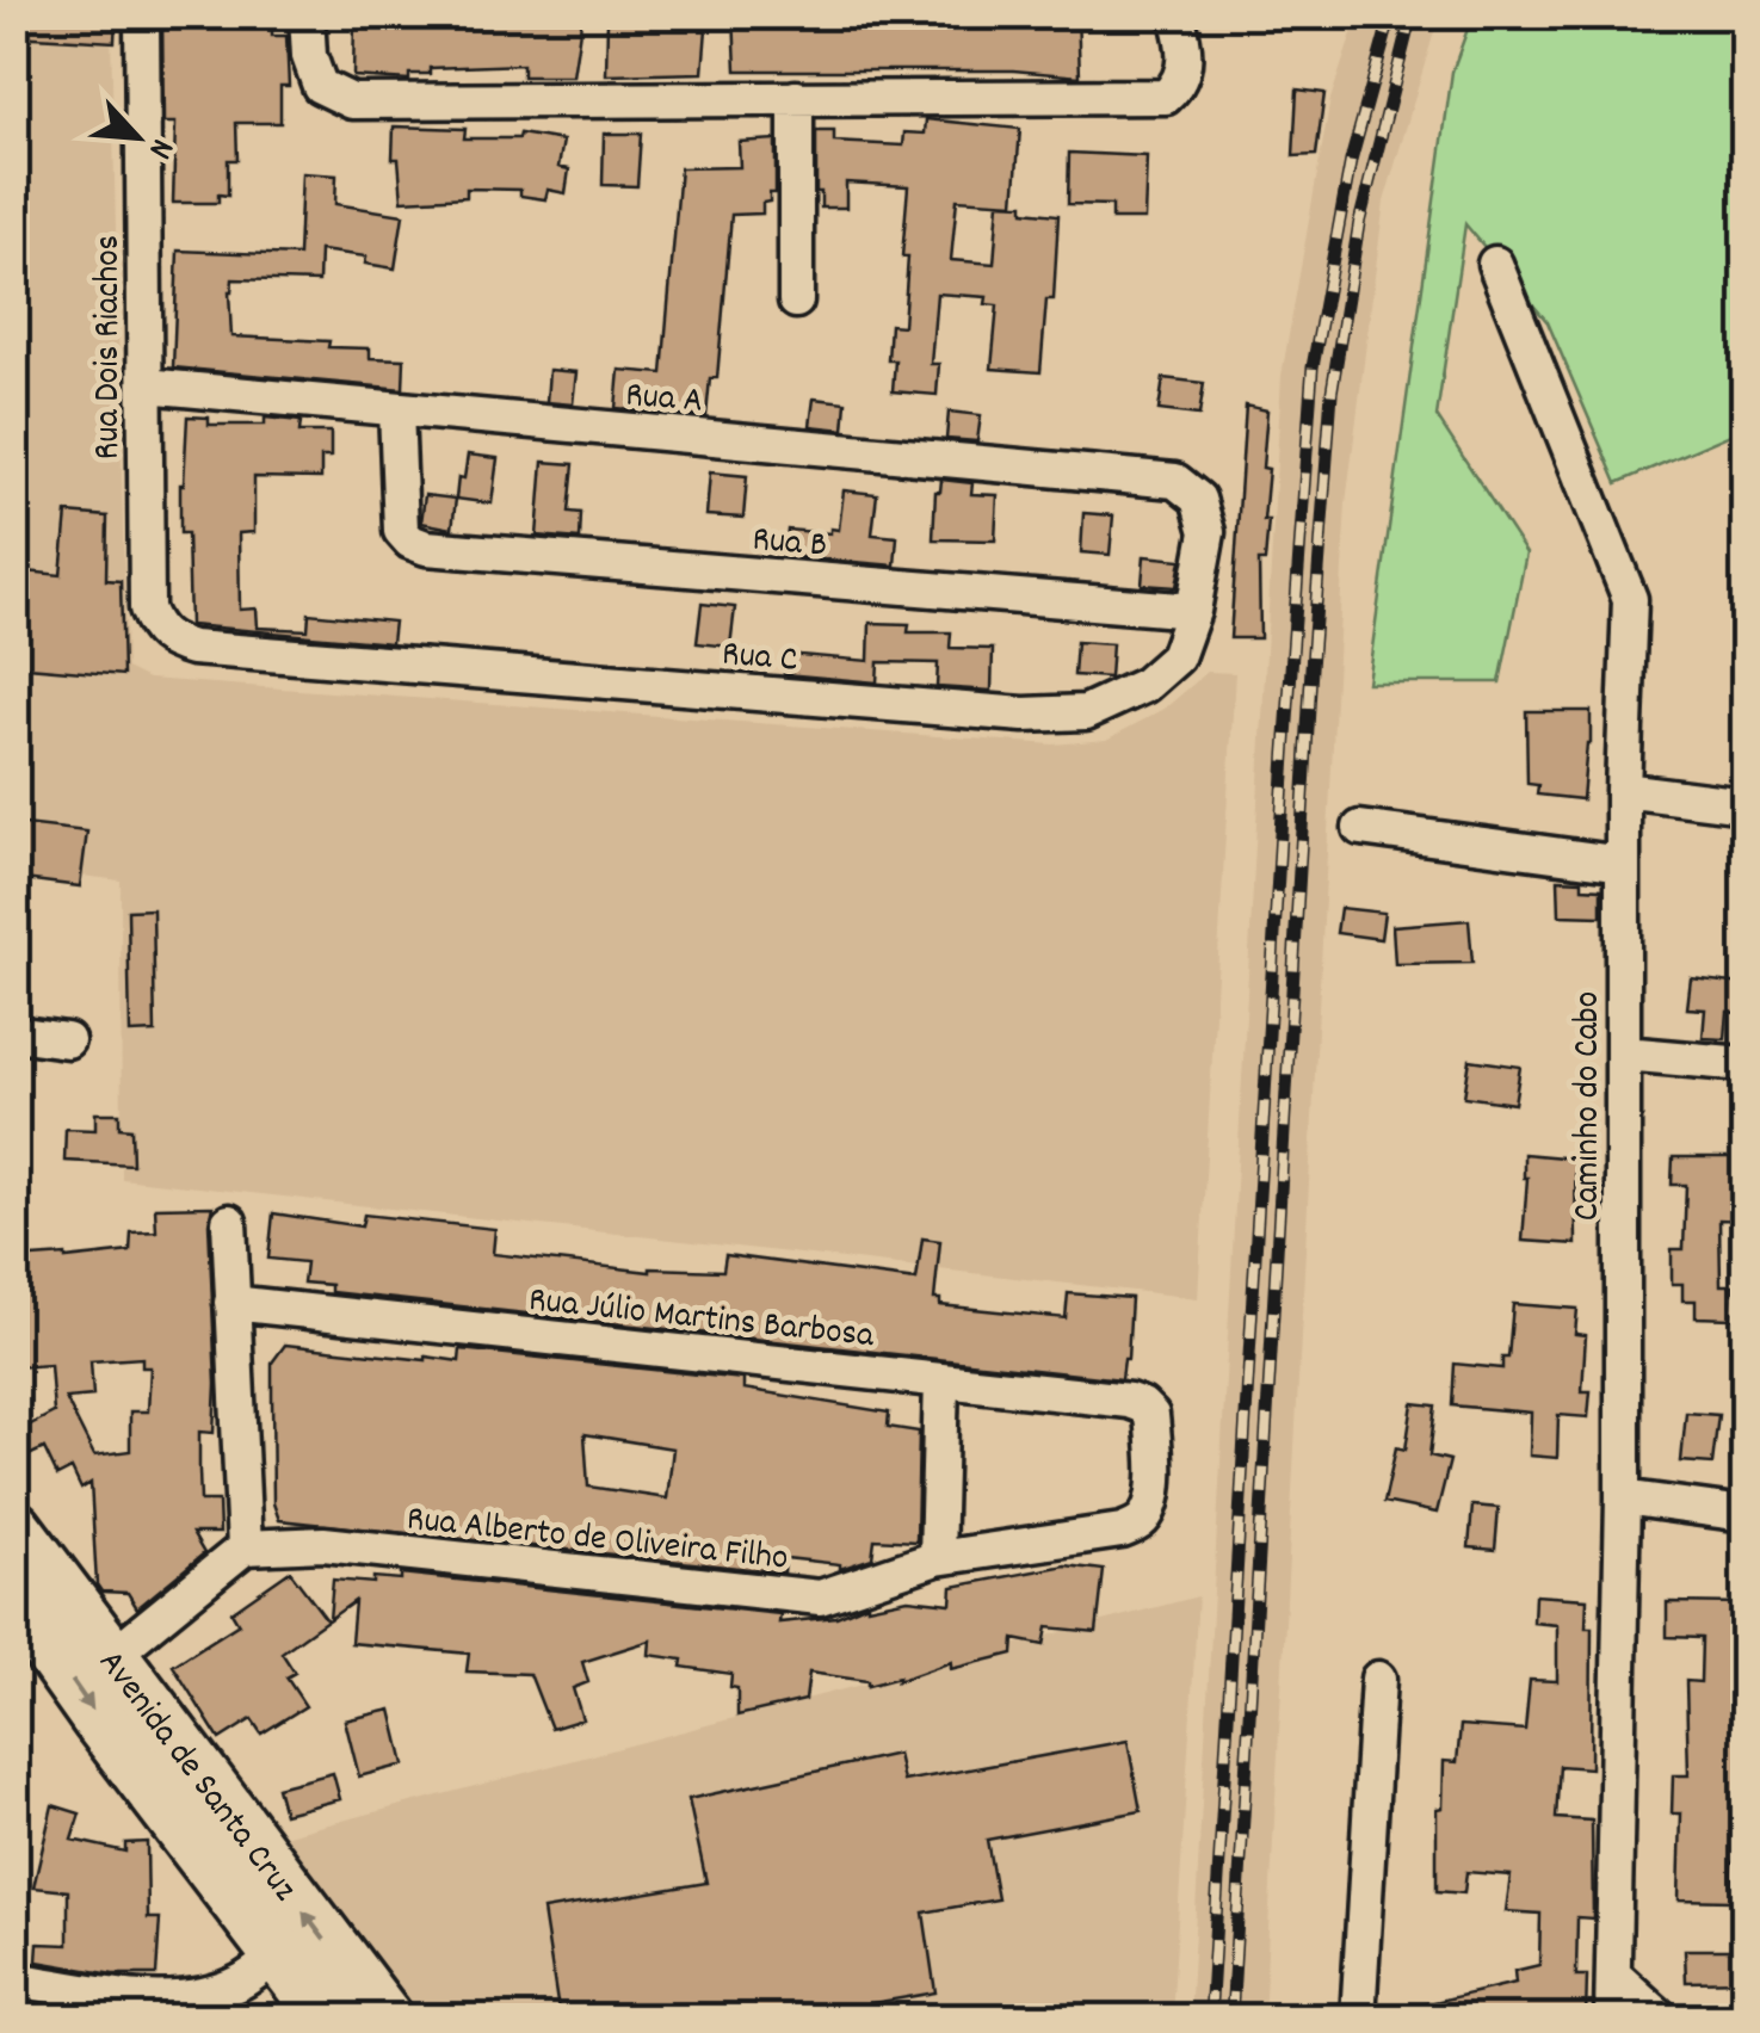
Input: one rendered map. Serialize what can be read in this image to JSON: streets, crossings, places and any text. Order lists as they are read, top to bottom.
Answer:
{
  "streets": {
    "main road": ["Avenida de Santa Cruz"],
    "street": [
      "Rua Dois Riachos",
      "Rua A",
      "Rua B",
      "Rua C",
      "Caminho do Cabo",
      "Rua Júlio Martins Barbosa",
      "Rua Alberto de Oliveira Filho"
    ]
  },
  "crossings": [
    ["Rua Dois Riachos", "Rua A"],
    ["Rua Dois Riachos", "Rua C"],
    ["Rua A", "Rua B"],
    ["Rua A", "Rua C"],
    ["Rua B", "Rua C"],
    ["Rua Júlio Martins Barbosa", "Rua Alberto de Oliveira Filho"]
  ],
  "north": "bottom right"
}
